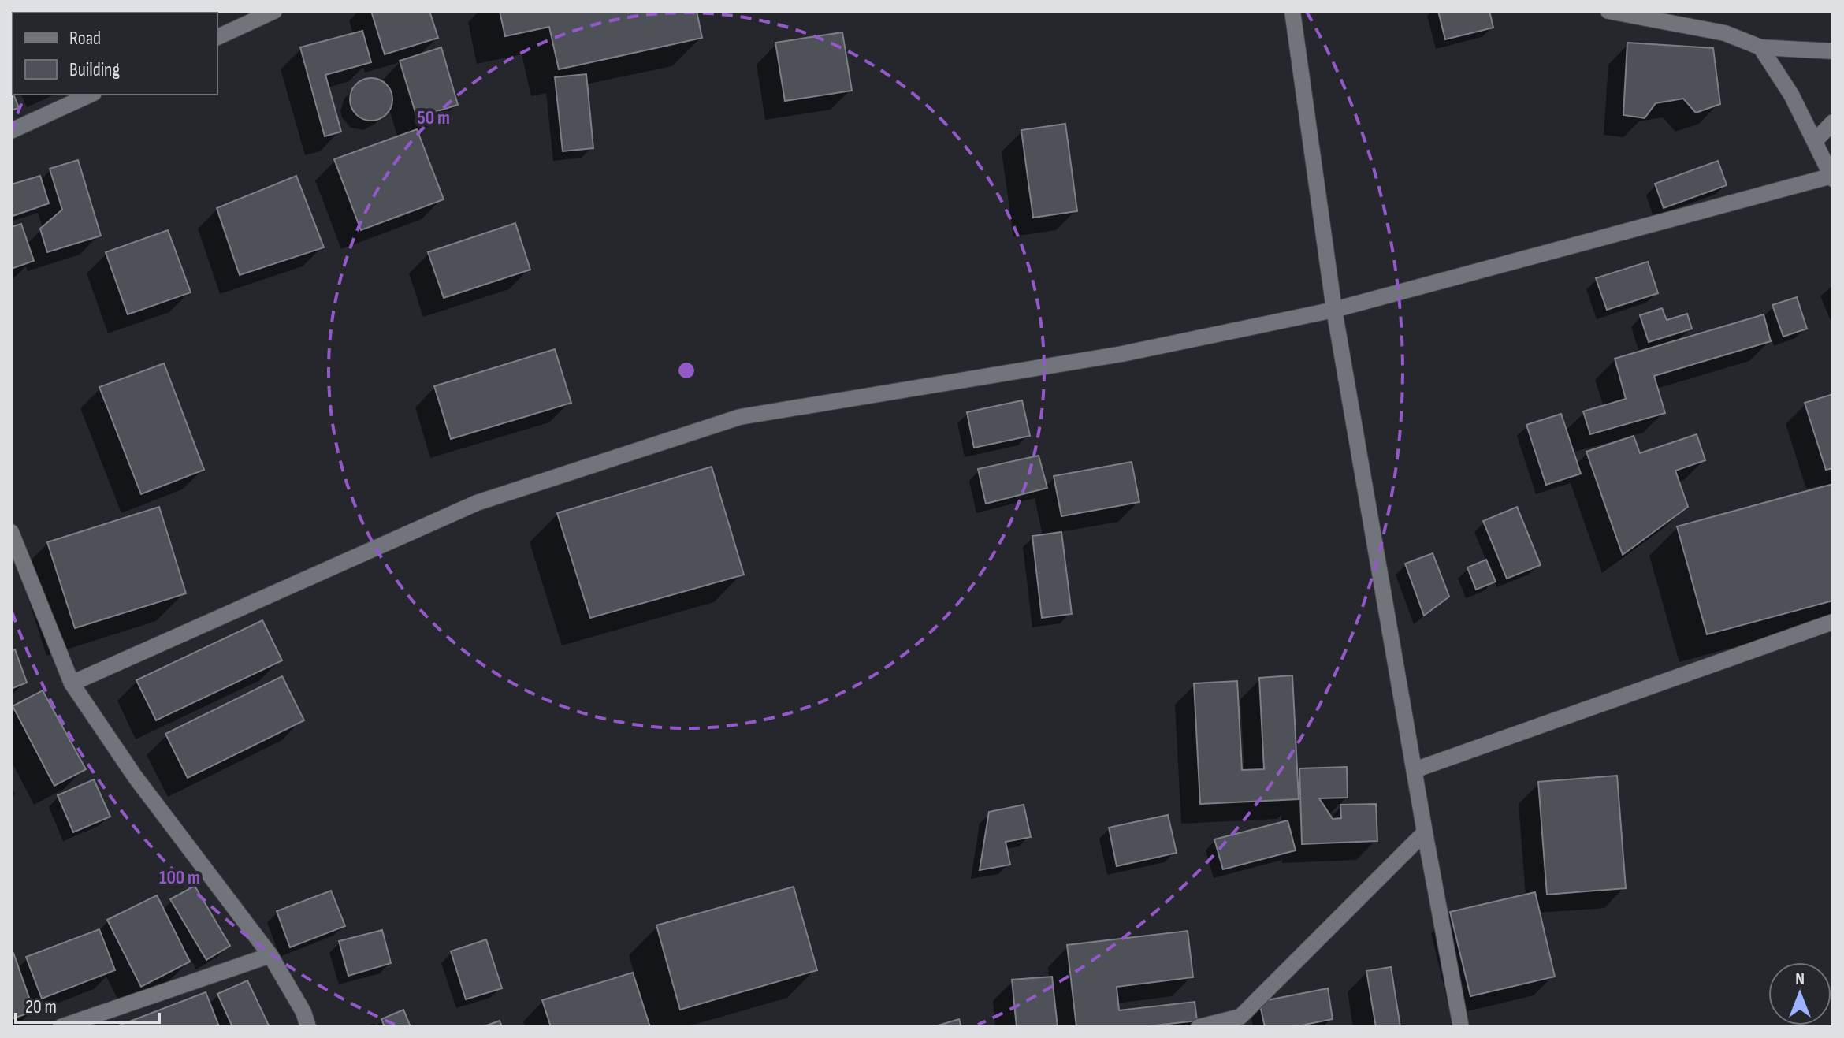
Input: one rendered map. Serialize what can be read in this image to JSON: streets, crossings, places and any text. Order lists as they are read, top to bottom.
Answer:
{
  "legend": ["Road", "Building"],
  "scale_bar": "20 m",
  "north": "top",
  "rings": ["50 m", "100 m"]
}
